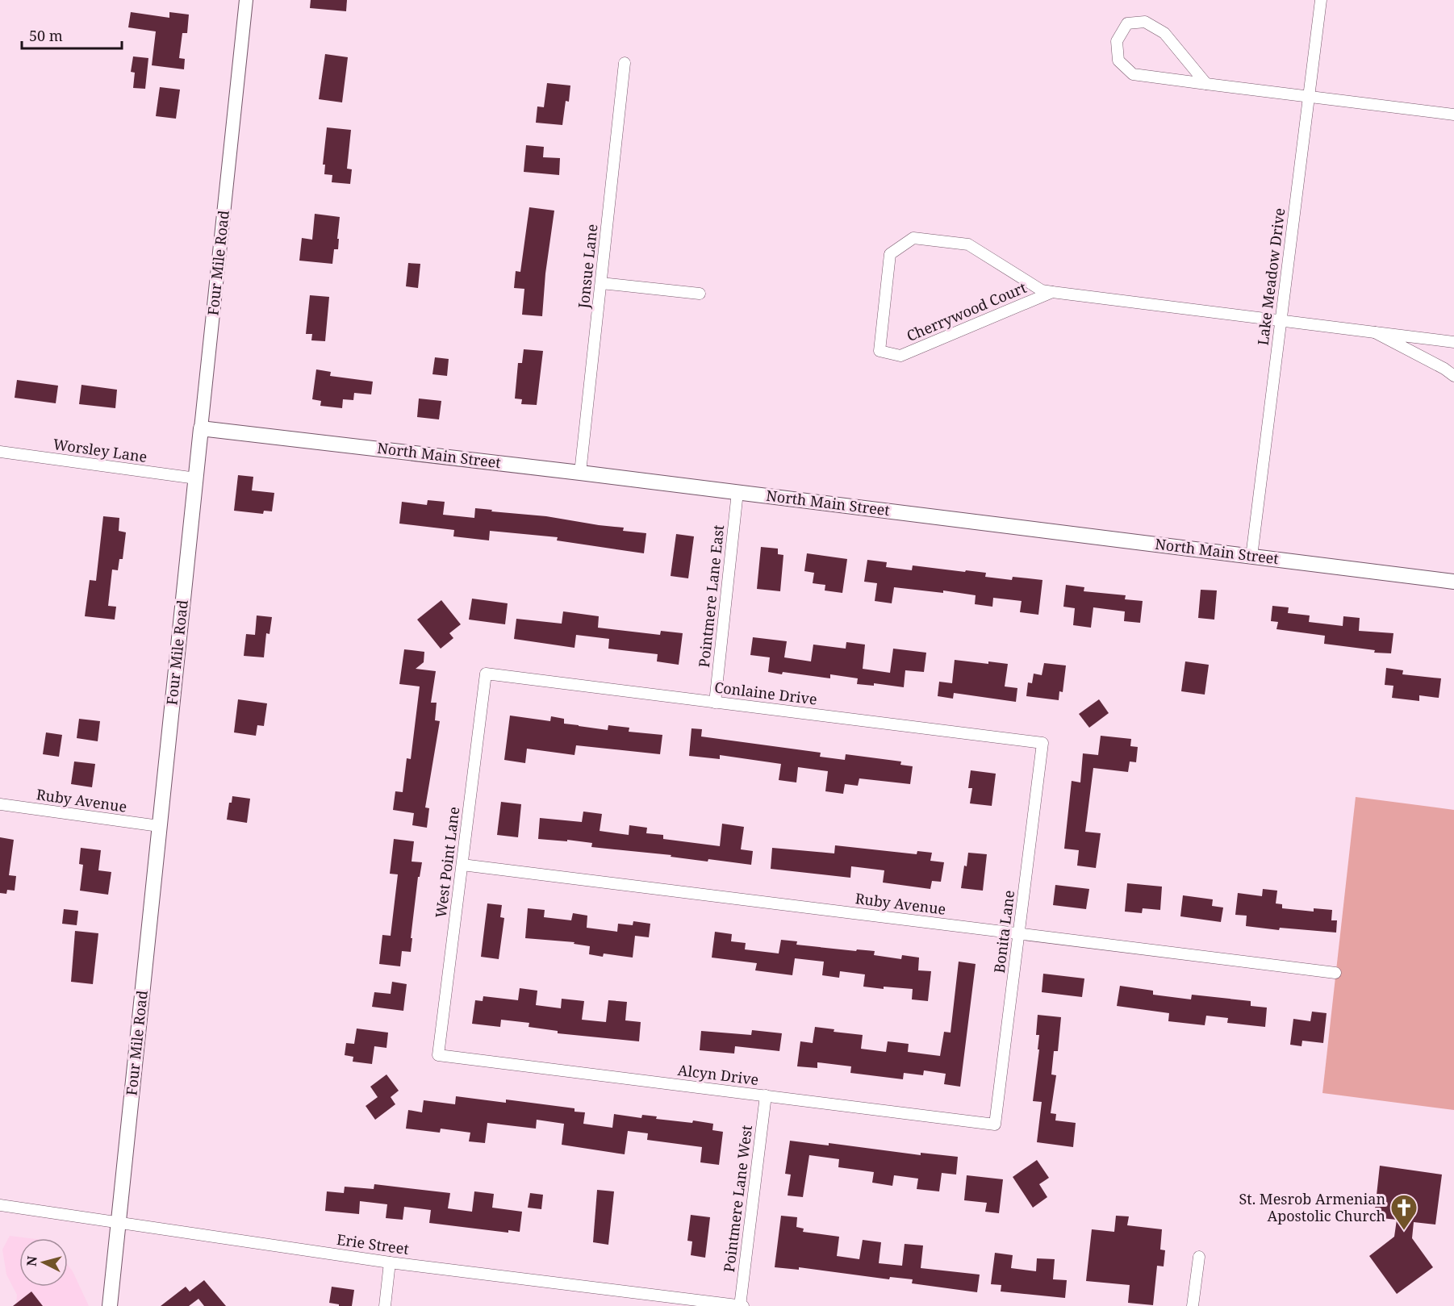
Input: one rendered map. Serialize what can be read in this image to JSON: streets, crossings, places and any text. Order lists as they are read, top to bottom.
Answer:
{
  "streets": {
    "main road": ["Four Mile Road", "North Main Street"],
    "street": [
      "Jonsue Lane",
      "Lake Meadow Drive",
      "Cherrywood Court",
      "Worsley Lane",
      "Pointmere Lane East",
      "Conlaine Drive",
      "Ruby Avenue",
      "West Point Lane",
      "Bonita Lane",
      "Alcyn Drive",
      "Pointmere Lane West",
      "Erie Street"
    ]
  },
  "crossings": [
    ["Four Mile Road", "Worsley Lane"],
    ["Four Mile Road", "North Main Street"],
    ["Four Mile Road", "Ruby Avenue"],
    ["Four Mile Road", "Erie Street"],
    ["Jonsue Lane", "North Main Street"],
    ["Lake Meadow Drive", "Cherrywood Court"],
    ["Lake Meadow Drive", "North Main Street"],
    ["North Main Street", "Pointmere Lane East"],
    ["Pointmere Lane East", "Conlaine Drive"],
    ["Conlaine Drive", "West Point Lane"],
    ["Conlaine Drive", "Bonita Lane"],
    ["Ruby Avenue", "West Point Lane"],
    ["Ruby Avenue", "Bonita Lane"],
    ["West Point Lane", "Alcyn Drive"],
    ["Bonita Lane", "Alcyn Drive"],
    ["Alcyn Drive", "Pointmere Lane West"],
    ["Pointmere Lane West", "Erie Street"]
  ],
  "places": {
    "church": ["St. Mesrob Armenian Apostolic Church"]
  },
  "scale_bar": "50 m",
  "north": "left"
}
